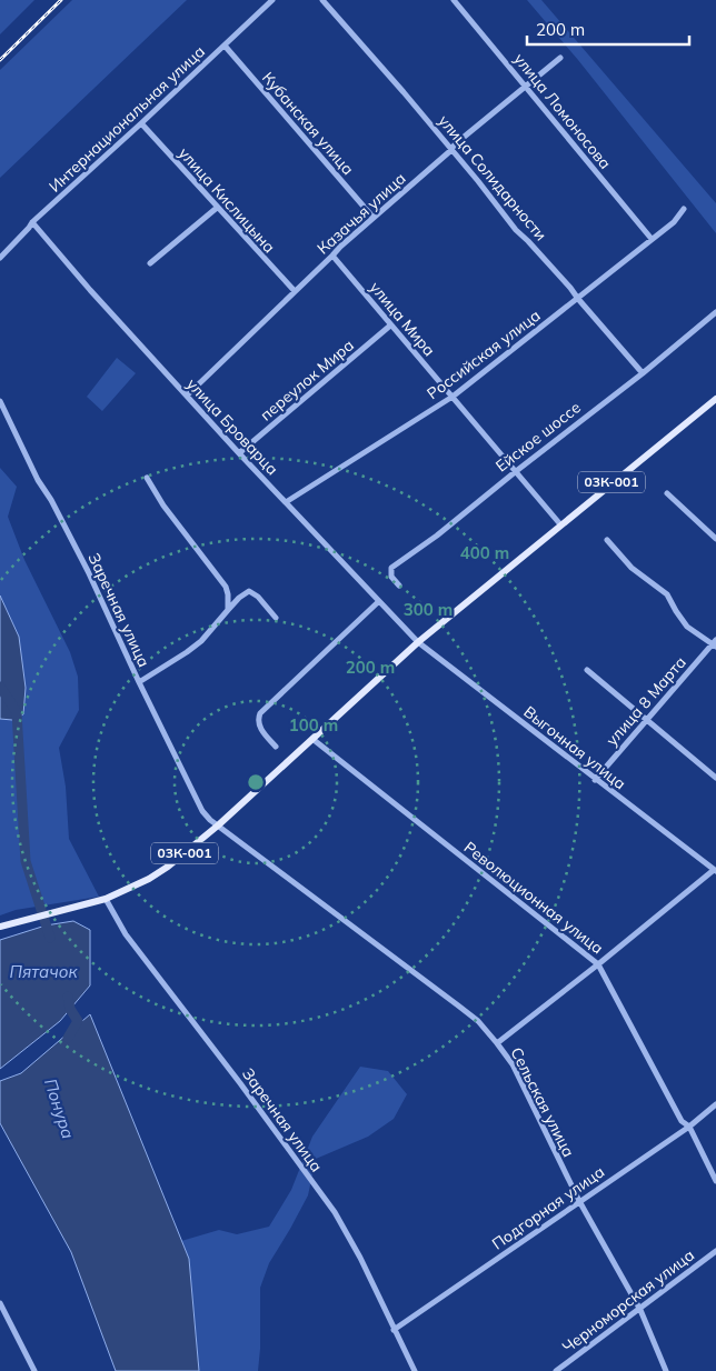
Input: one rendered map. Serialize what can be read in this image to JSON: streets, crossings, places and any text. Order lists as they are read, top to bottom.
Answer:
{
  "streets": {
    "main road": ["03К-001"],
    "street": [
      "улица Ломоносова",
      "Интернациональная улица",
      "Кубанская улица",
      "улица Солидарности",
      "улица Кислицына",
      "Казачья улица",
      "улица Мира",
      "Российская улица",
      "переулок Мира",
      "улица Броварца",
      "Ейское шоссе",
      "Заречная улица",
      "улица 8 Марта",
      "Выгонная улица",
      "Революционная улица",
      "Сельская улица",
      "Подгорная улица",
      "Черноморская улица"
    ]
  },
  "crossings": [
    ["улица Ломоносова", "Казачья улица"],
    ["улица Ломоносова", "Российская улица"],
    ["Интернациональная улица", "Кубанская улица"],
    ["Интернациональная улица", "улица Кислицына"],
    ["Интернациональная улица", "улица Броварца"],
    ["Кубанская улица", "Казачья улица"],
    ["улица Солидарности", "Казачья улица"],
    ["улица Солидарности", "Российская улица"],
    ["улица Солидарности", "Ейское шоссе"],
    ["улица Кислицына", "Казачья улица"],
    ["Казачья улица", "улица Мира"],
    ["Казачья улица", "улица Броварца"],
    ["улица Мира", "Российская улица"],
    ["улица Мира", "переулок Мира"],
    ["улица Мира", "Ейское шоссе"],
    ["улица Мира", "03К-001"],
    ["Российская улица", "улица Броварца"],
    ["переулок Мира", "улица Броварца"],
    ["улица Броварца", "03К-001"],
    ["улица Броварца", "Выгонная улица"],
    ["03К-001", "Заречная улица"],
    ["03К-001", "Выгонная улица"],
    ["03К-001", "Революционная улица"],
    ["03К-001", "Сельская улица"],
    ["Заречная улица", "Сельская улица"],
    ["Заречная улица", "Подгорная улица"],
    ["улица 8 Марта", "Выгонная улица"],
    ["Революционная улица", "Подгорная улица"],
    ["Сельская улица", "Подгорная улица"],
    ["Сельская улица", "Черноморская улица"]
  ],
  "water": ["Пятачок", "Понура"],
  "scale_bar": "200 m",
  "rings": [
    "400 m",
    "300 m",
    "200 m",
    "100 m"
  ]
}
